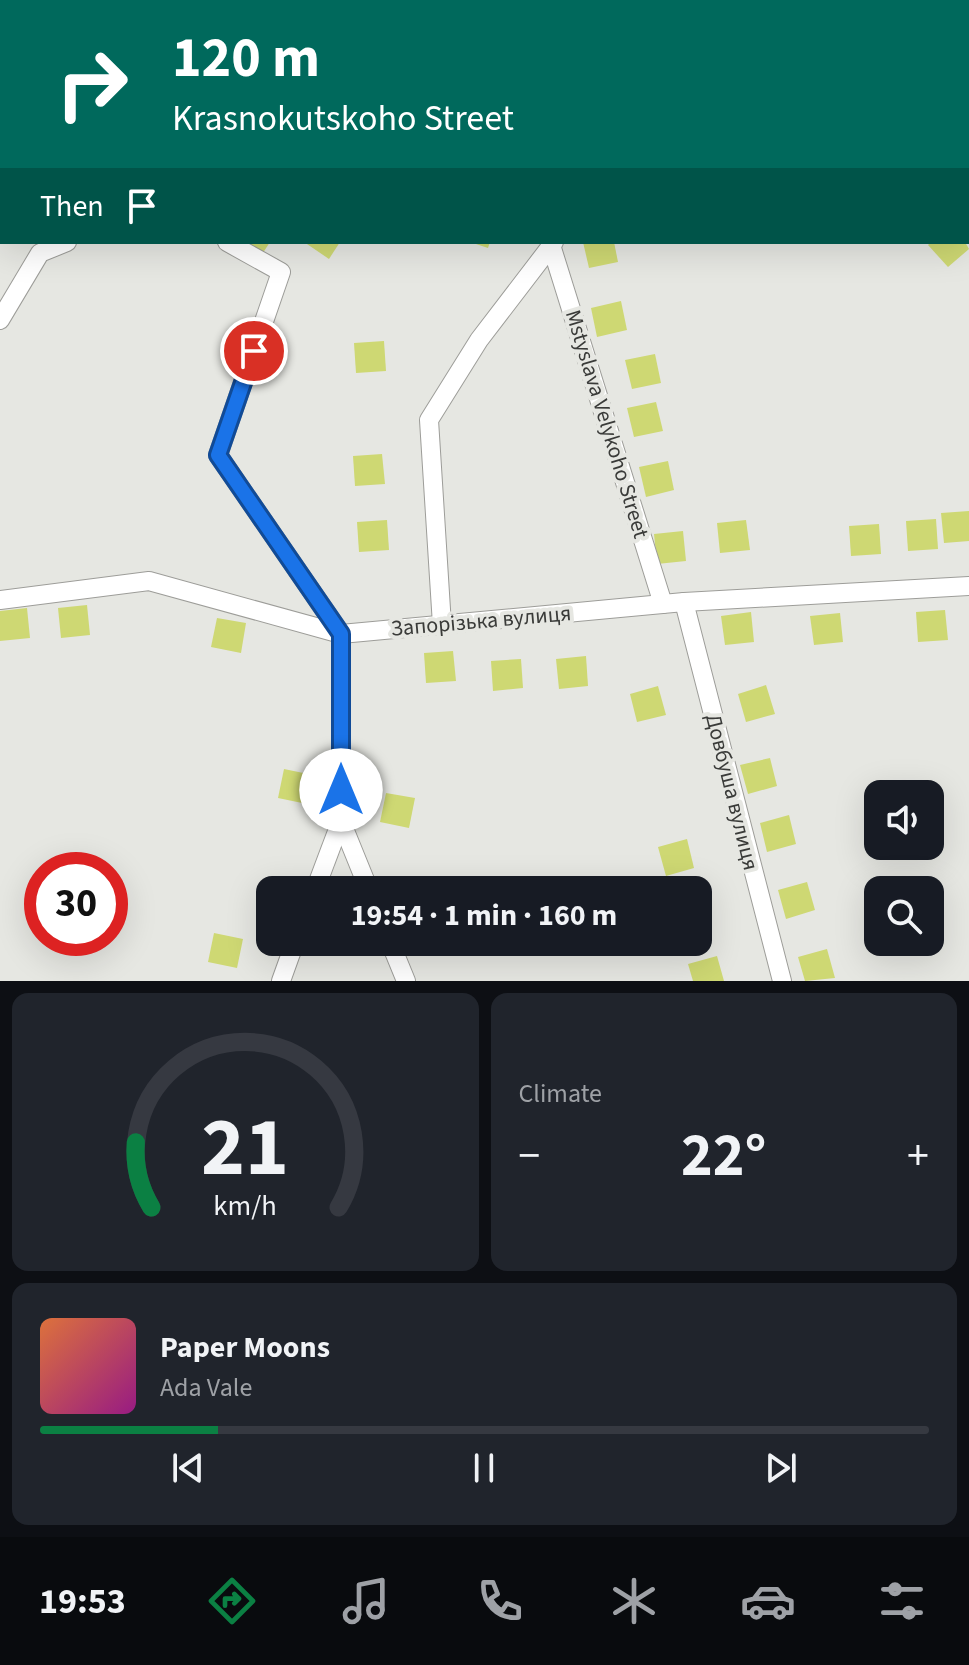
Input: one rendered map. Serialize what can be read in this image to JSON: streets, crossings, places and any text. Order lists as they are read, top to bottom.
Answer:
{
  "streets": {
    "street": ["Mstyslava Velykoho Street", "Запорізька вулиця", "Довбуша вулиця"]
  },
  "crossings": [
    ["Mstyslava Velykoho Street", "Запорізька вулиця"],
    ["Запорізька вулиця", "Довбуша вулиця"]
  ],
  "page": {
    "turn": ["120 m", "Krasnokutskoho Street"],
    "then": "Then",
    "limit": "30",
    "trip": "19:54 · 1 min · 160 m",
    "tile": "Climate",
    "heat": ["−", "22°", "+"],
    "song": ["Paper Moons", "Ada Vale"],
    "tabs": "19:53",
    "gauge": ["21", "km/h"]
  }
}
